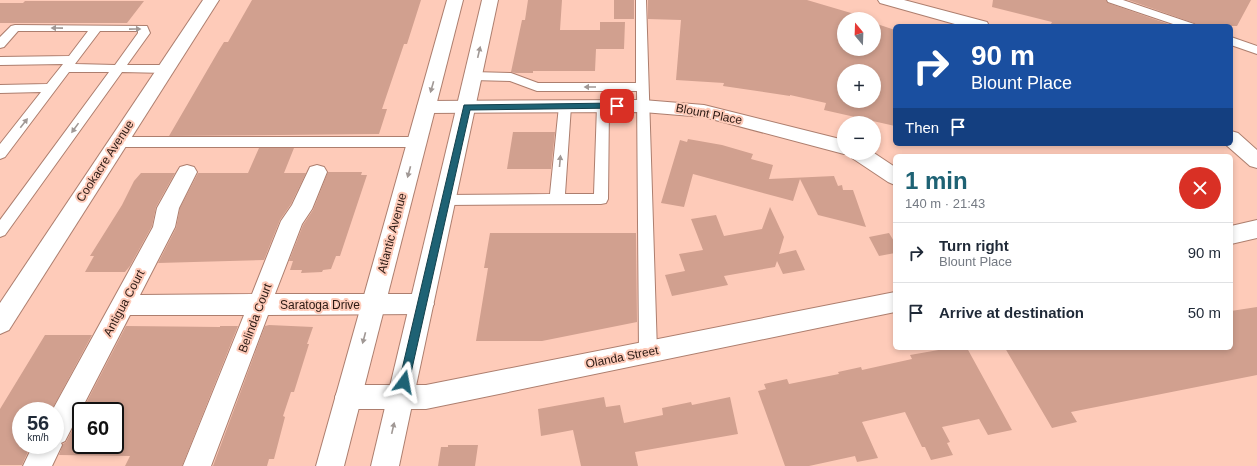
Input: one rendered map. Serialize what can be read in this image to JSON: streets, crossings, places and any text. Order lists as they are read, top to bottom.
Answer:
{
  "streets": {
    "street": [
      "Blount Place",
      "Cookacre Avenue",
      "Atlantic Avenue",
      "Antigua Court",
      "Saratoga Drive",
      "Belinda Court",
      "Olanda Street"
    ]
  },
  "crossings": [
    ["Blount Place", "Atlantic Avenue"],
    ["Atlantic Avenue", "Saratoga Drive"],
    ["Atlantic Avenue", "Olanda Street"],
    ["Antigua Court", "Saratoga Drive"],
    ["Saratoga Drive", "Belinda Court"]
  ],
  "north": "top",
  "page": {
    "map_buttons": ["+", "−"],
    "turn": ["90 m", "Blount Place"],
    "then": "Then",
    "heading": ["1 min", "140 m · 21:43"],
    "list": [
      {
        "name": "Turn right",
        "note": "Blount Place",
        "value": "90 m"
      },
      {
        "name": "Arrive at destination",
        "value": "50 m"
      }
    ],
    "speed": "56 km/h",
    "limit": "60"
  }
}
